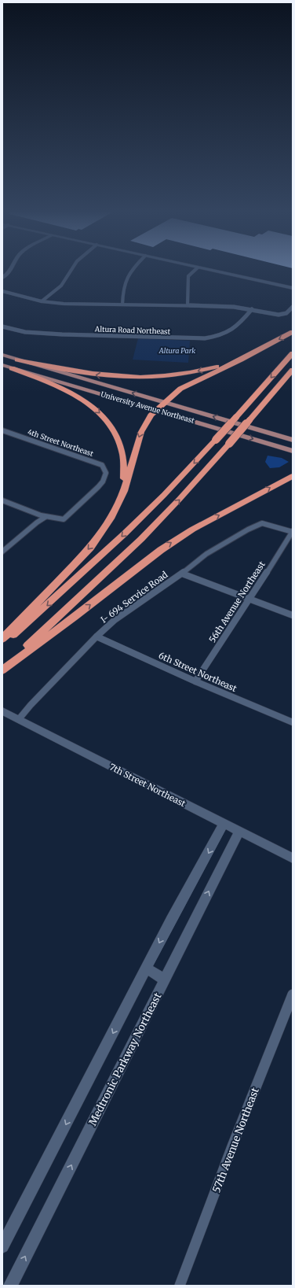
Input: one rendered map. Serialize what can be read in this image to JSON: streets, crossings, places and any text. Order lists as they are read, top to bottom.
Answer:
{
  "streets": {
    "main road": ["University Avenue Northeast"],
    "street": [
      "Altura Road Northeast",
      "4th Street Northeast",
      "I- 694 Service Road",
      "56th Avenue Northeast",
      "6th Street Northeast",
      "7th Street Northeast",
      "Medtronic Parkway Northeast",
      "57th Avenue Northeast"
    ]
  },
  "crossings": [
    ["I- 694 Service Road", "56th Avenue Northeast"],
    ["I- 694 Service Road", "6th Street Northeast"],
    ["I- 694 Service Road", "7th Street Northeast"],
    ["56th Avenue Northeast", "6th Street Northeast"],
    ["7th Street Northeast", "Medtronic Parkway Northeast"]
  ],
  "parks": ["Altura Park"]
}
